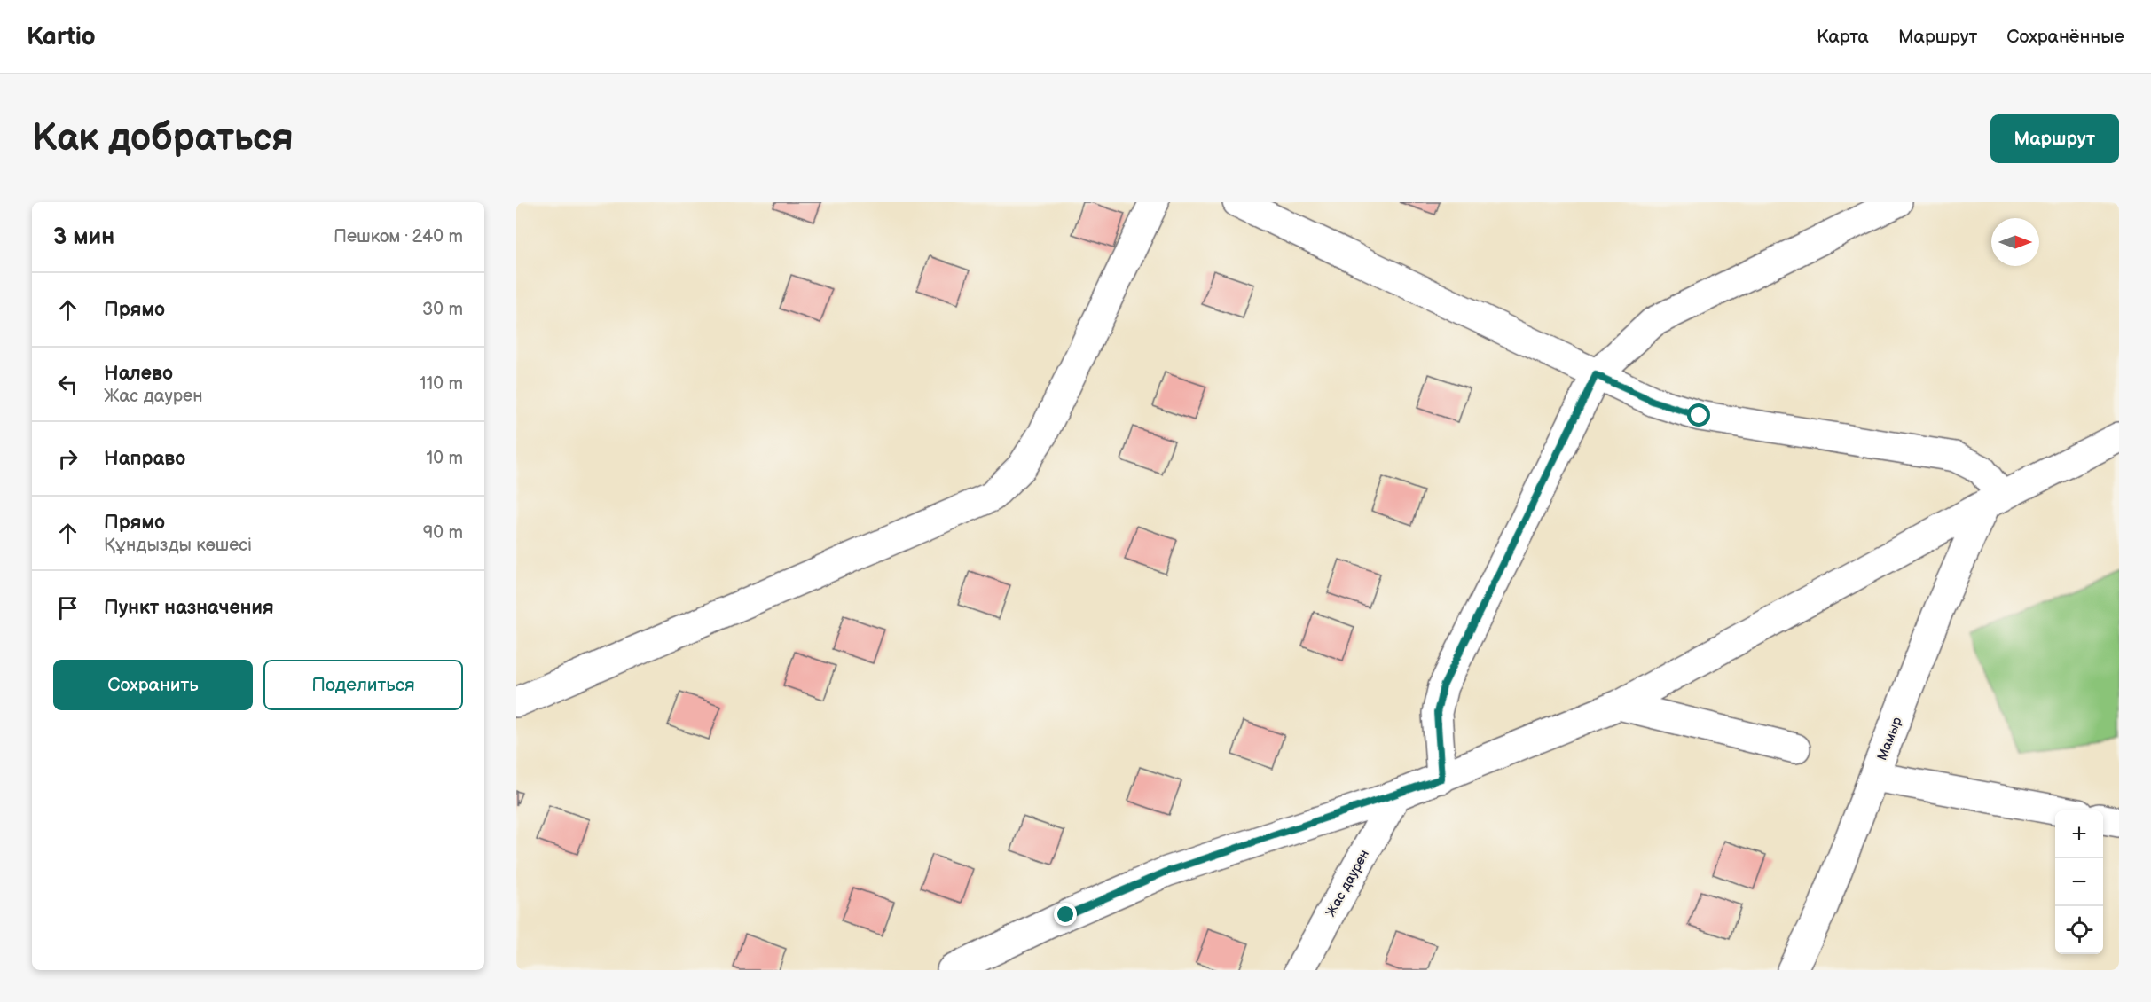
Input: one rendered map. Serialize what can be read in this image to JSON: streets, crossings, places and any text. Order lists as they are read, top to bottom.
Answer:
{
  "streets": {
    "street": ["Мамыр", "Жас даурен"]
  },
  "north": "right",
  "page": {
    "header": "Kartio",
    "nav": ["Карта", "Маршрут", "Сохранённые"],
    "buttons": [
      "Маршрут",
      ["Сохранить", "Поделиться"]
    ],
    "title": "Как добраться",
    "heading": ["3 мин", "Пешком · 240 m"],
    "list": [
      ["Прямо", "30 m"],
      ["Налево", "Жас даурен", "110 m"],
      ["Направо", "10 m"],
      ["Прямо", "Құндызды көшесі", "90 m"],
      "Пункт назначения"
    ],
    "map_buttons": ["+", "−"]
  }
}
